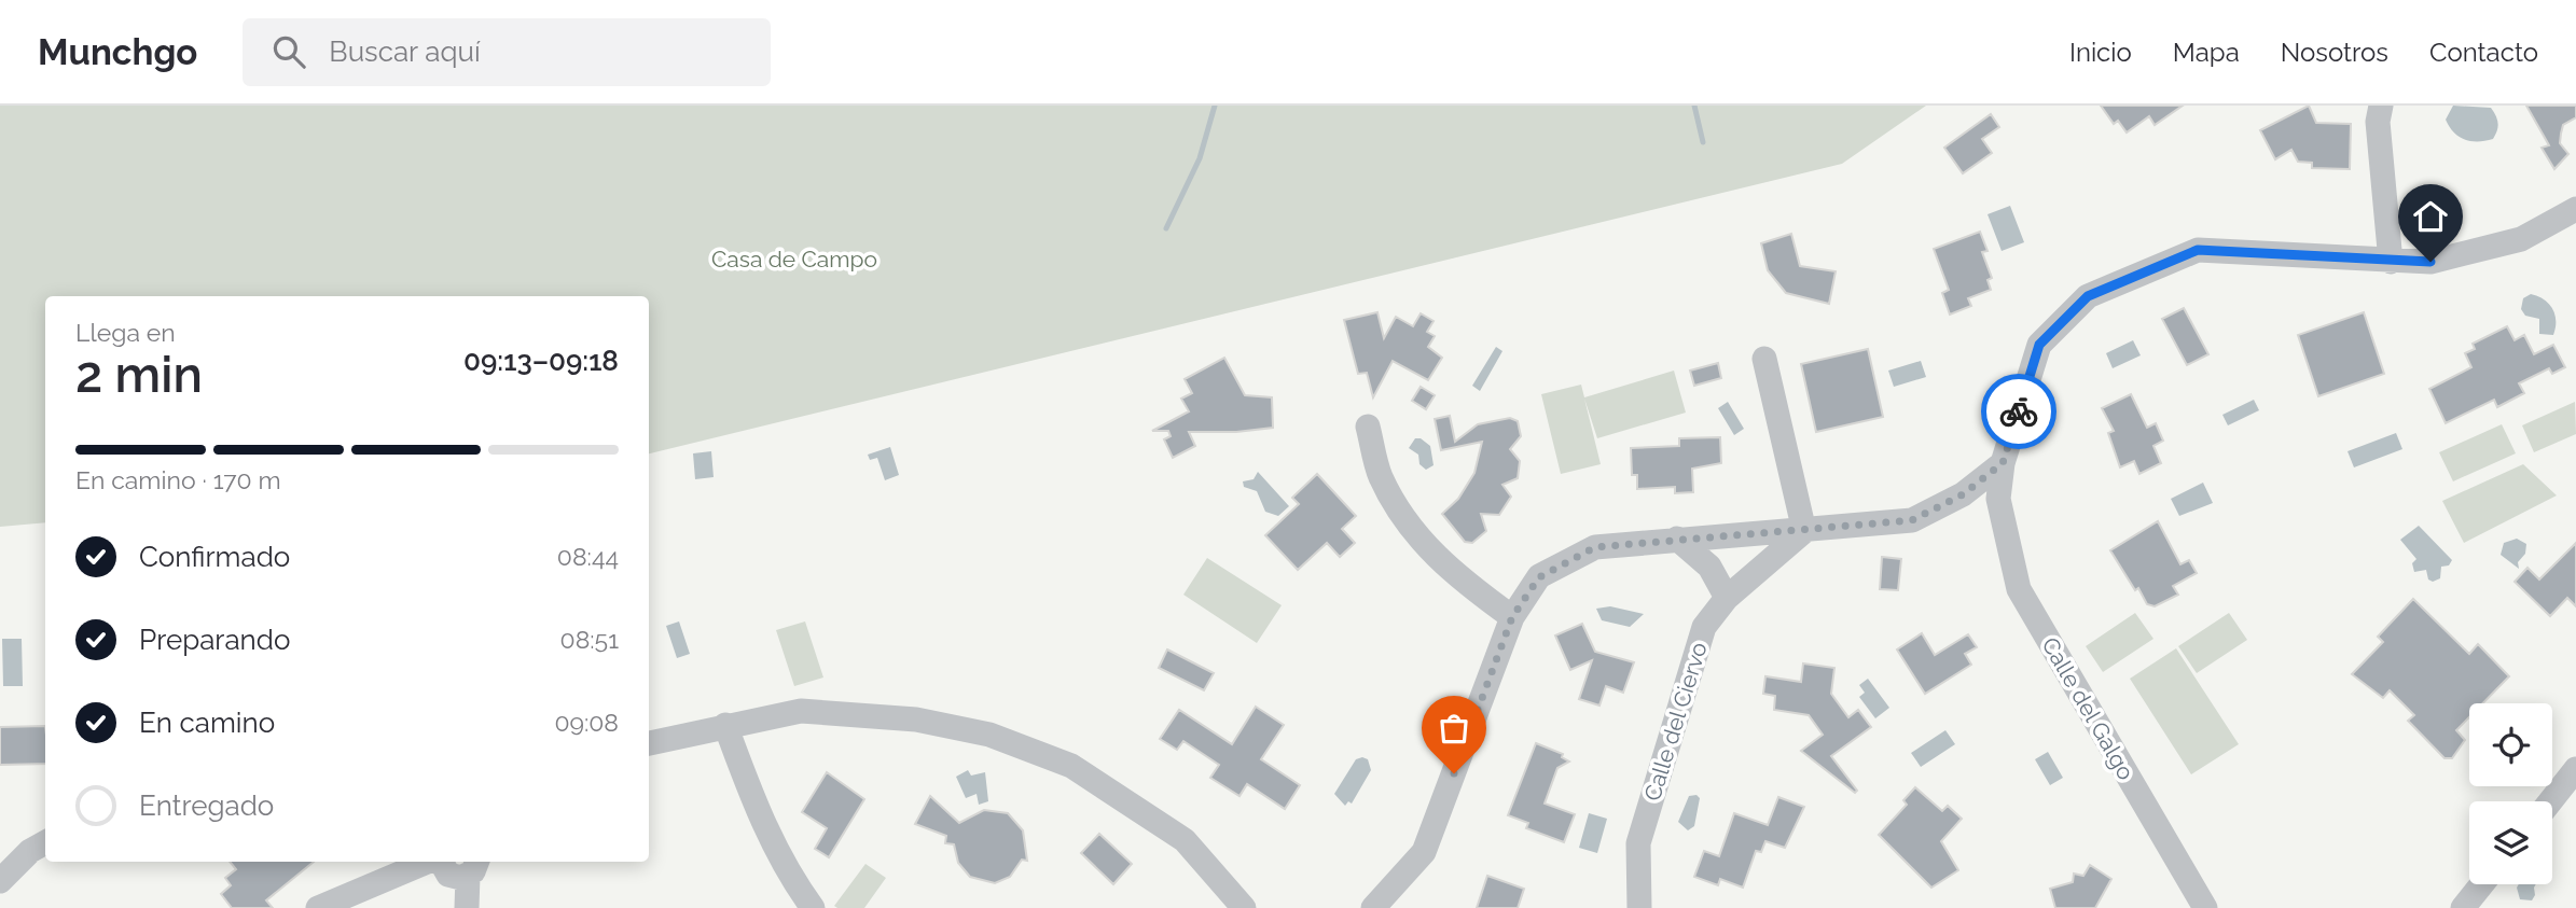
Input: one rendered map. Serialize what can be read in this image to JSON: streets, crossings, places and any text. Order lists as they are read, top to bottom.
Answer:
{
  "streets": {
    "street": ["Calle del Galgo", "Calle del Ciervo"]
  },
  "parks": ["Casa de Campo"],
  "page": {
    "header": "Munchgo",
    "search": "Buscar aquí",
    "nav": [
      "Inicio",
      "Mapa",
      "Nosotros",
      "Contacto"
    ],
    "heading": ["2 min", "Llega en", "09:13–09:18"],
    "bar": "En camino · 170 m",
    "list": [
      ["Confirmado", "08:44"],
      ["Preparando", "08:51"],
      ["En camino", "09:08"],
      "Entregado"
    ]
  }
}
